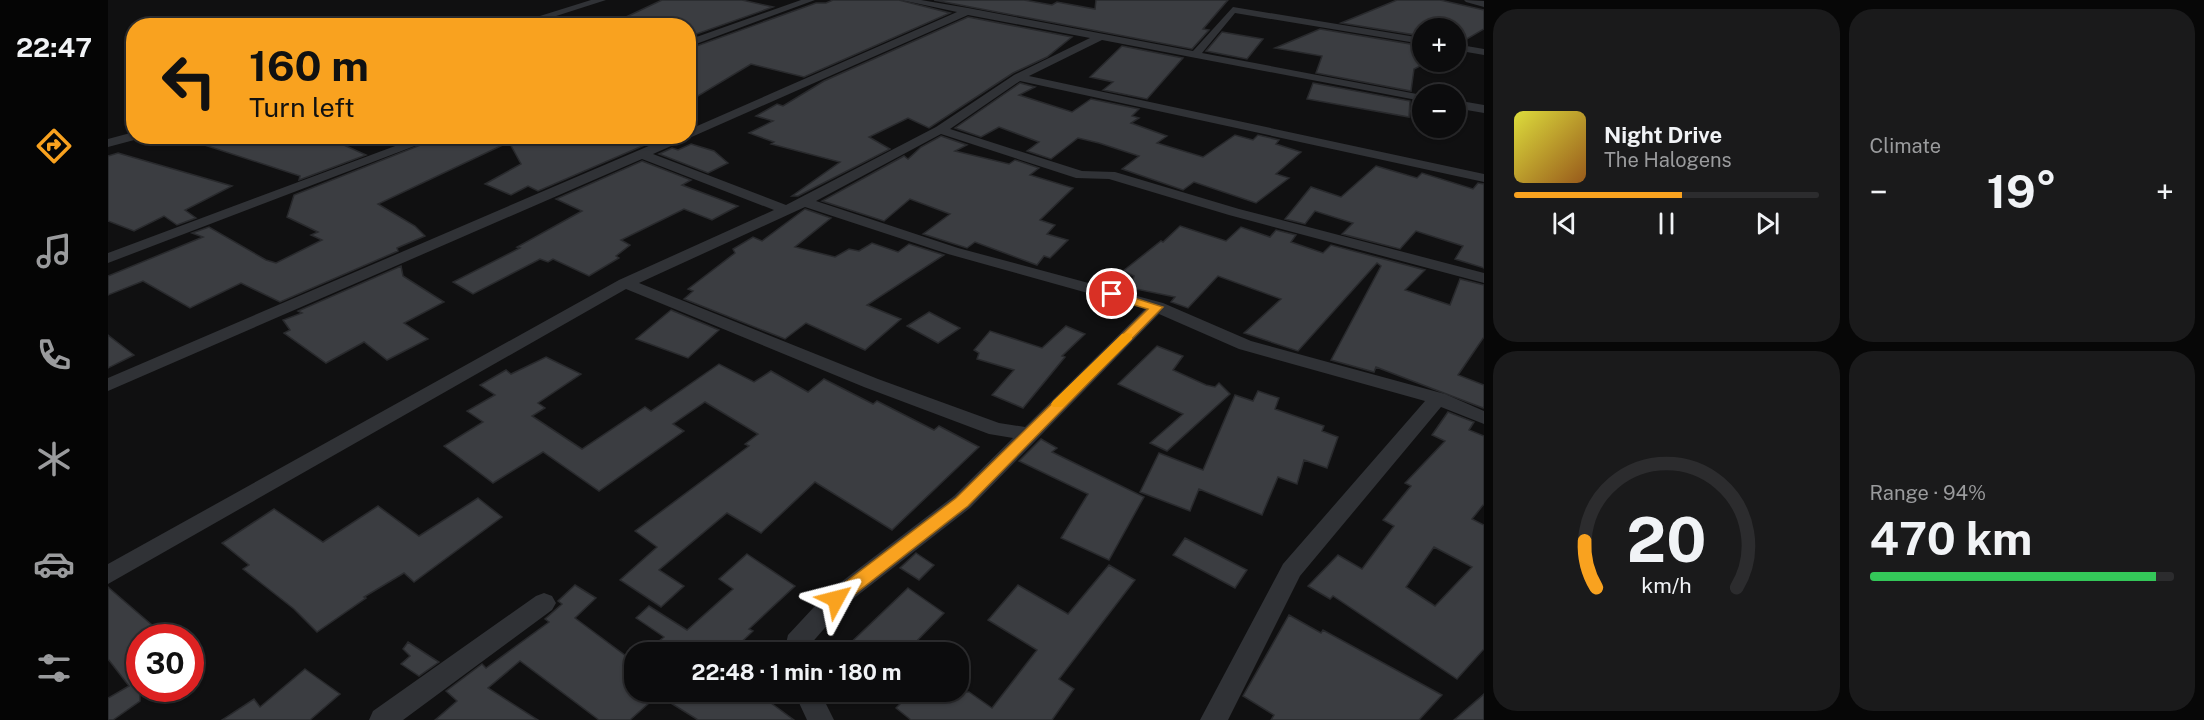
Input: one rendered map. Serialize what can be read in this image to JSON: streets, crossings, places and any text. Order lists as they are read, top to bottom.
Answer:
{
  "page": {
    "tabs": "22:47",
    "tile": [
      "Climate",
      ["Range · 94%", "470 km"]
    ],
    "map_buttons": ["+", "−"],
    "turn": ["160 m", "Turn left"],
    "song": ["Night Drive", "The Halogens"],
    "heat": ["−", "19°", "+"],
    "limit": "30",
    "trip": "22:48 · 1 min · 180 m",
    "gauge": ["20", "km/h"]
  }
}
